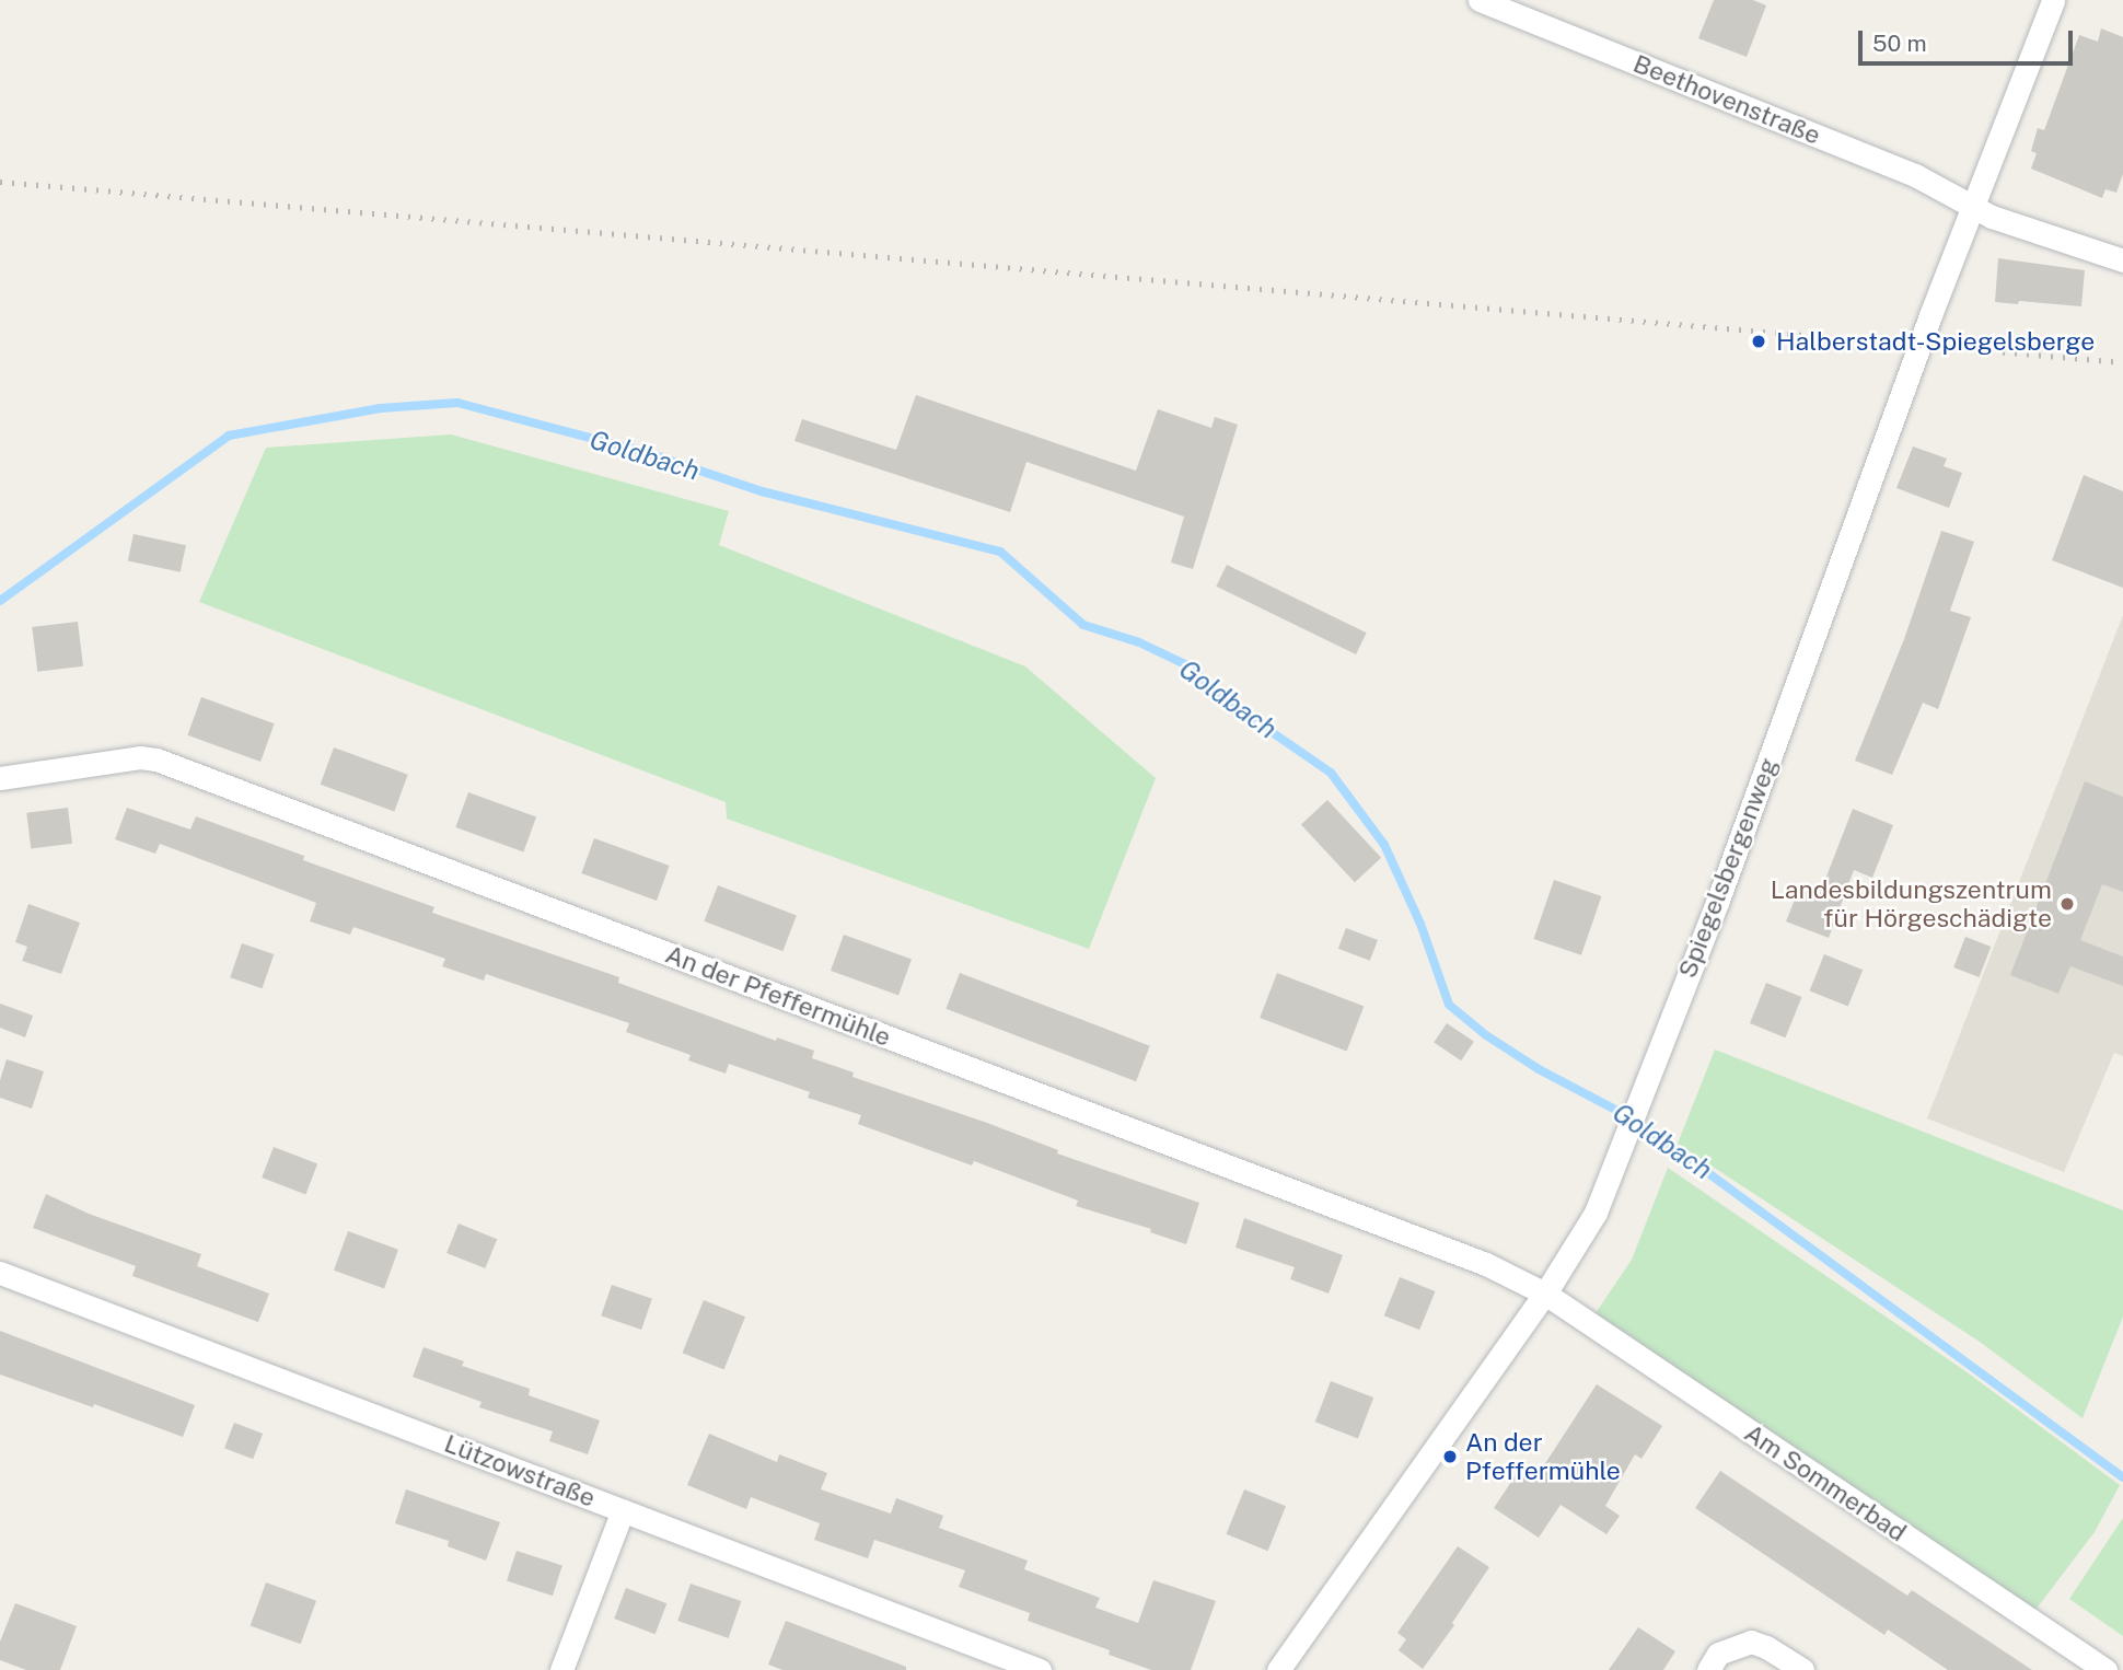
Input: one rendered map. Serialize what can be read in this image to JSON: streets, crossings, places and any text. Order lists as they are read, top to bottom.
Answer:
{
  "streets": {
    "street": [
      "Beethovenstraße",
      "Spiegelsbergenweg",
      "An der Pfeffermühle",
      "Lützowstraße",
      "Am Sommerbad"
    ]
  },
  "crossings": [
    ["Beethovenstraße", "Spiegelsbergenweg"],
    ["Spiegelsbergenweg", "An der Pfeffermühle"],
    ["Spiegelsbergenweg", "Am Sommerbad"],
    ["An der Pfeffermühle", "Am Sommerbad"]
  ],
  "water": ["Goldbach"],
  "places": ["Halberstadt-Spiegelsberge", "Landesbildungszentrum für Hörgeschädigte", "An der Pfeffermühle"],
  "scale_bar": "50 m"
}
